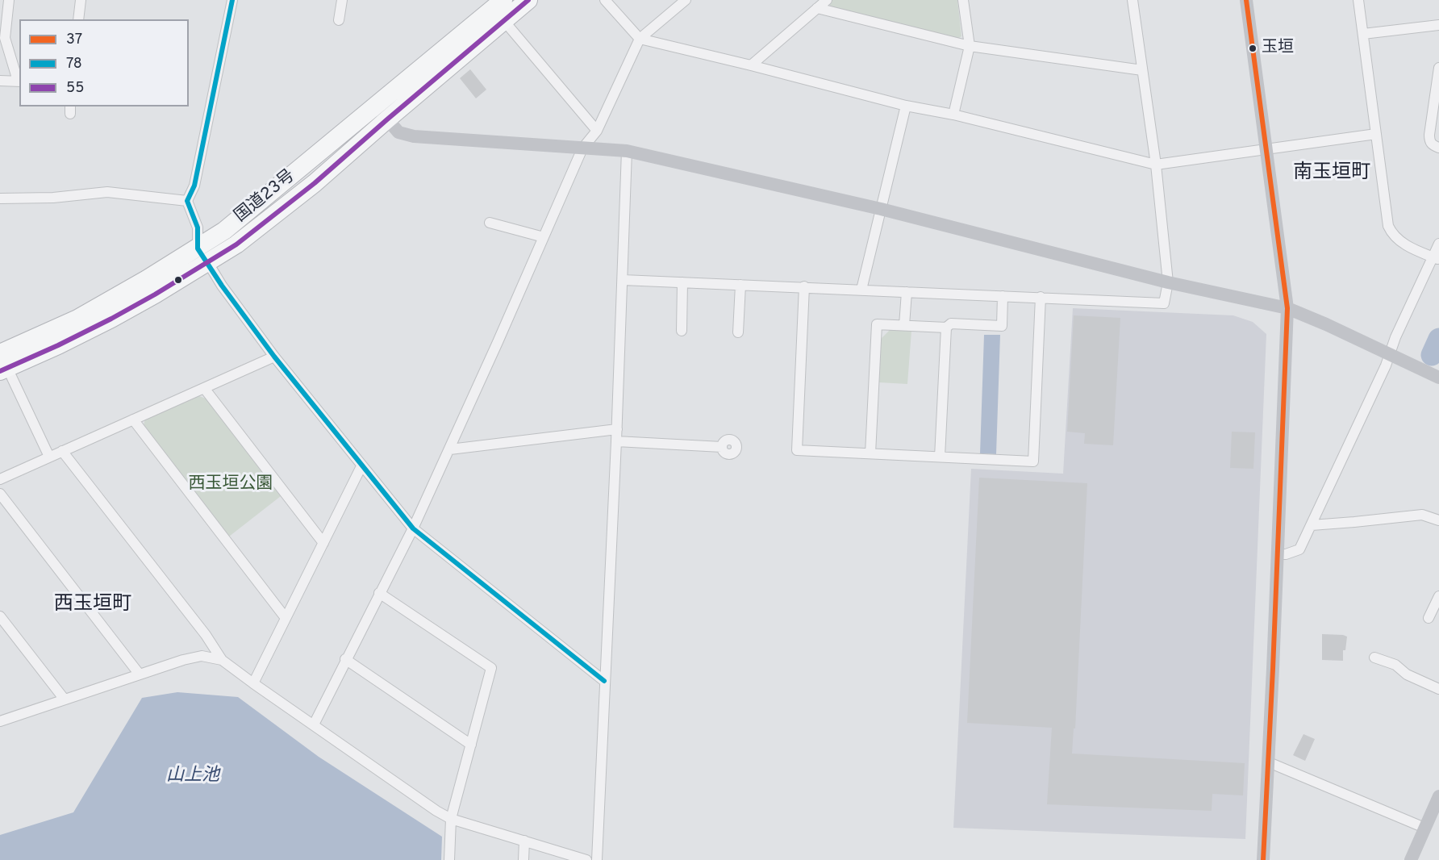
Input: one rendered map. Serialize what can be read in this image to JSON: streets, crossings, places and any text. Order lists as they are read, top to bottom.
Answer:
{
  "streets": {
    "highway": ["国道23号"]
  },
  "districts": ["南玉垣町", "西玉垣町"],
  "water": ["山上池"],
  "parks": ["西玉垣公園"],
  "places": ["玉垣"],
  "lines": ["transit line 37", "transit line 78", "transit line 55"],
  "legend": ["37", "78", "55"]
}
